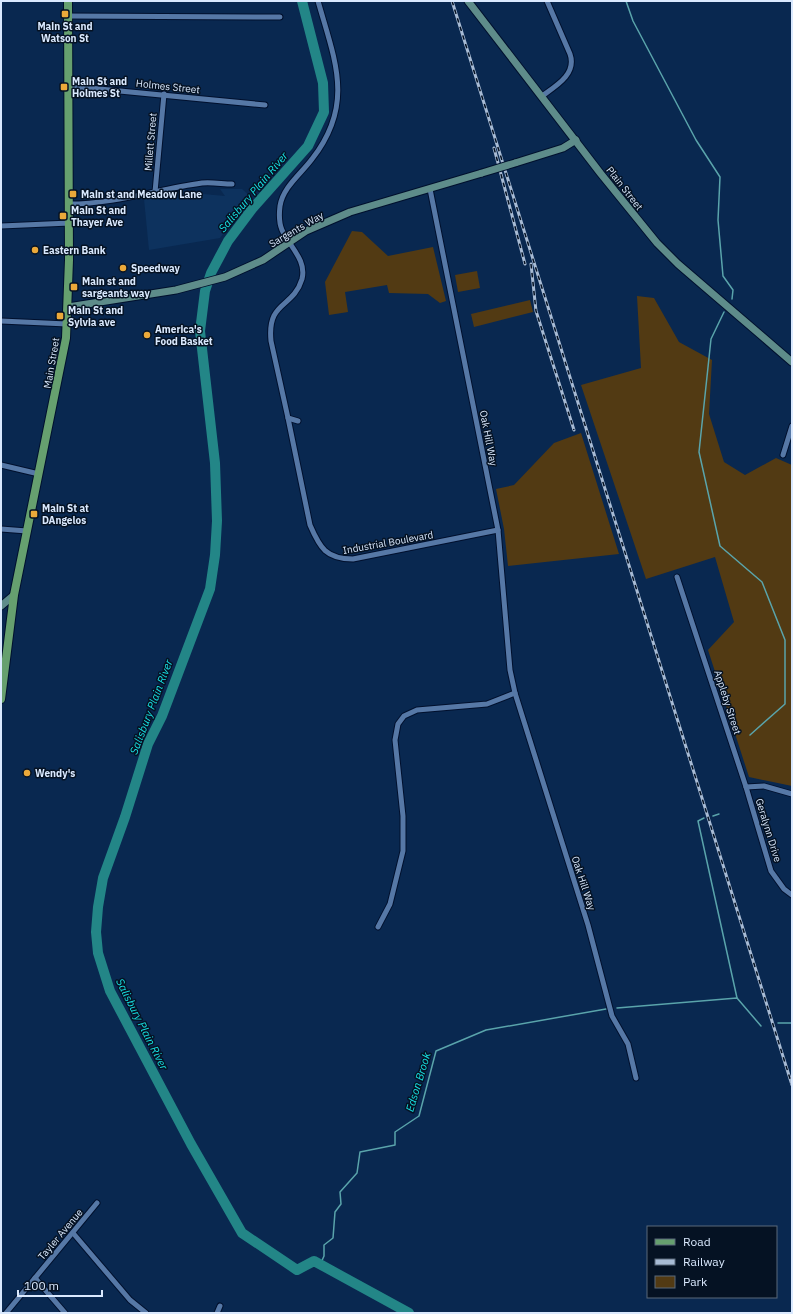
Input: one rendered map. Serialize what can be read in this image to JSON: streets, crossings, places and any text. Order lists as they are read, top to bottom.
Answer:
{
  "streets": {
    "main road": ["Plain Street", "Sargents Way", "Main Street"],
    "street": [
      "Holmes Street",
      "Millett Street",
      "Oak Hill Way",
      "Industrial Boulevard",
      "Appleby Street",
      "Geralynn Drive",
      "Tayler Avenue"
    ]
  },
  "crossings": [
    ["Holmes Street", "Millett Street"],
    ["Holmes Street", "Main Street"],
    ["Plain Street", "Sargents Way"],
    ["Sargents Way", "Main Street"],
    ["Sargents Way", "Oak Hill Way"],
    ["Sargents Way", "Industrial Boulevard"],
    ["Oak Hill Way", "Industrial Boulevard"],
    ["Appleby Street", "Geralynn Drive"]
  ],
  "water": ["Salisbury Plain River", "Edson Brook"],
  "places": {
    "transit": [
      "Main St and Watson St",
      "Main St and Holmes St",
      "Main st and Meadow Lane",
      "Main St and Thayer Ave",
      "Main st and sargeants way",
      "Main St and Sylvia ave",
      "Main St at DAngelos"
    ],
    "other": [
      "Eastern Bank",
      "Speedway",
      "America's Food Basket",
      "Wendy's"
    ]
  },
  "legend": ["Road", "Railway", "Park"],
  "scale_bar": "100 m"
}
